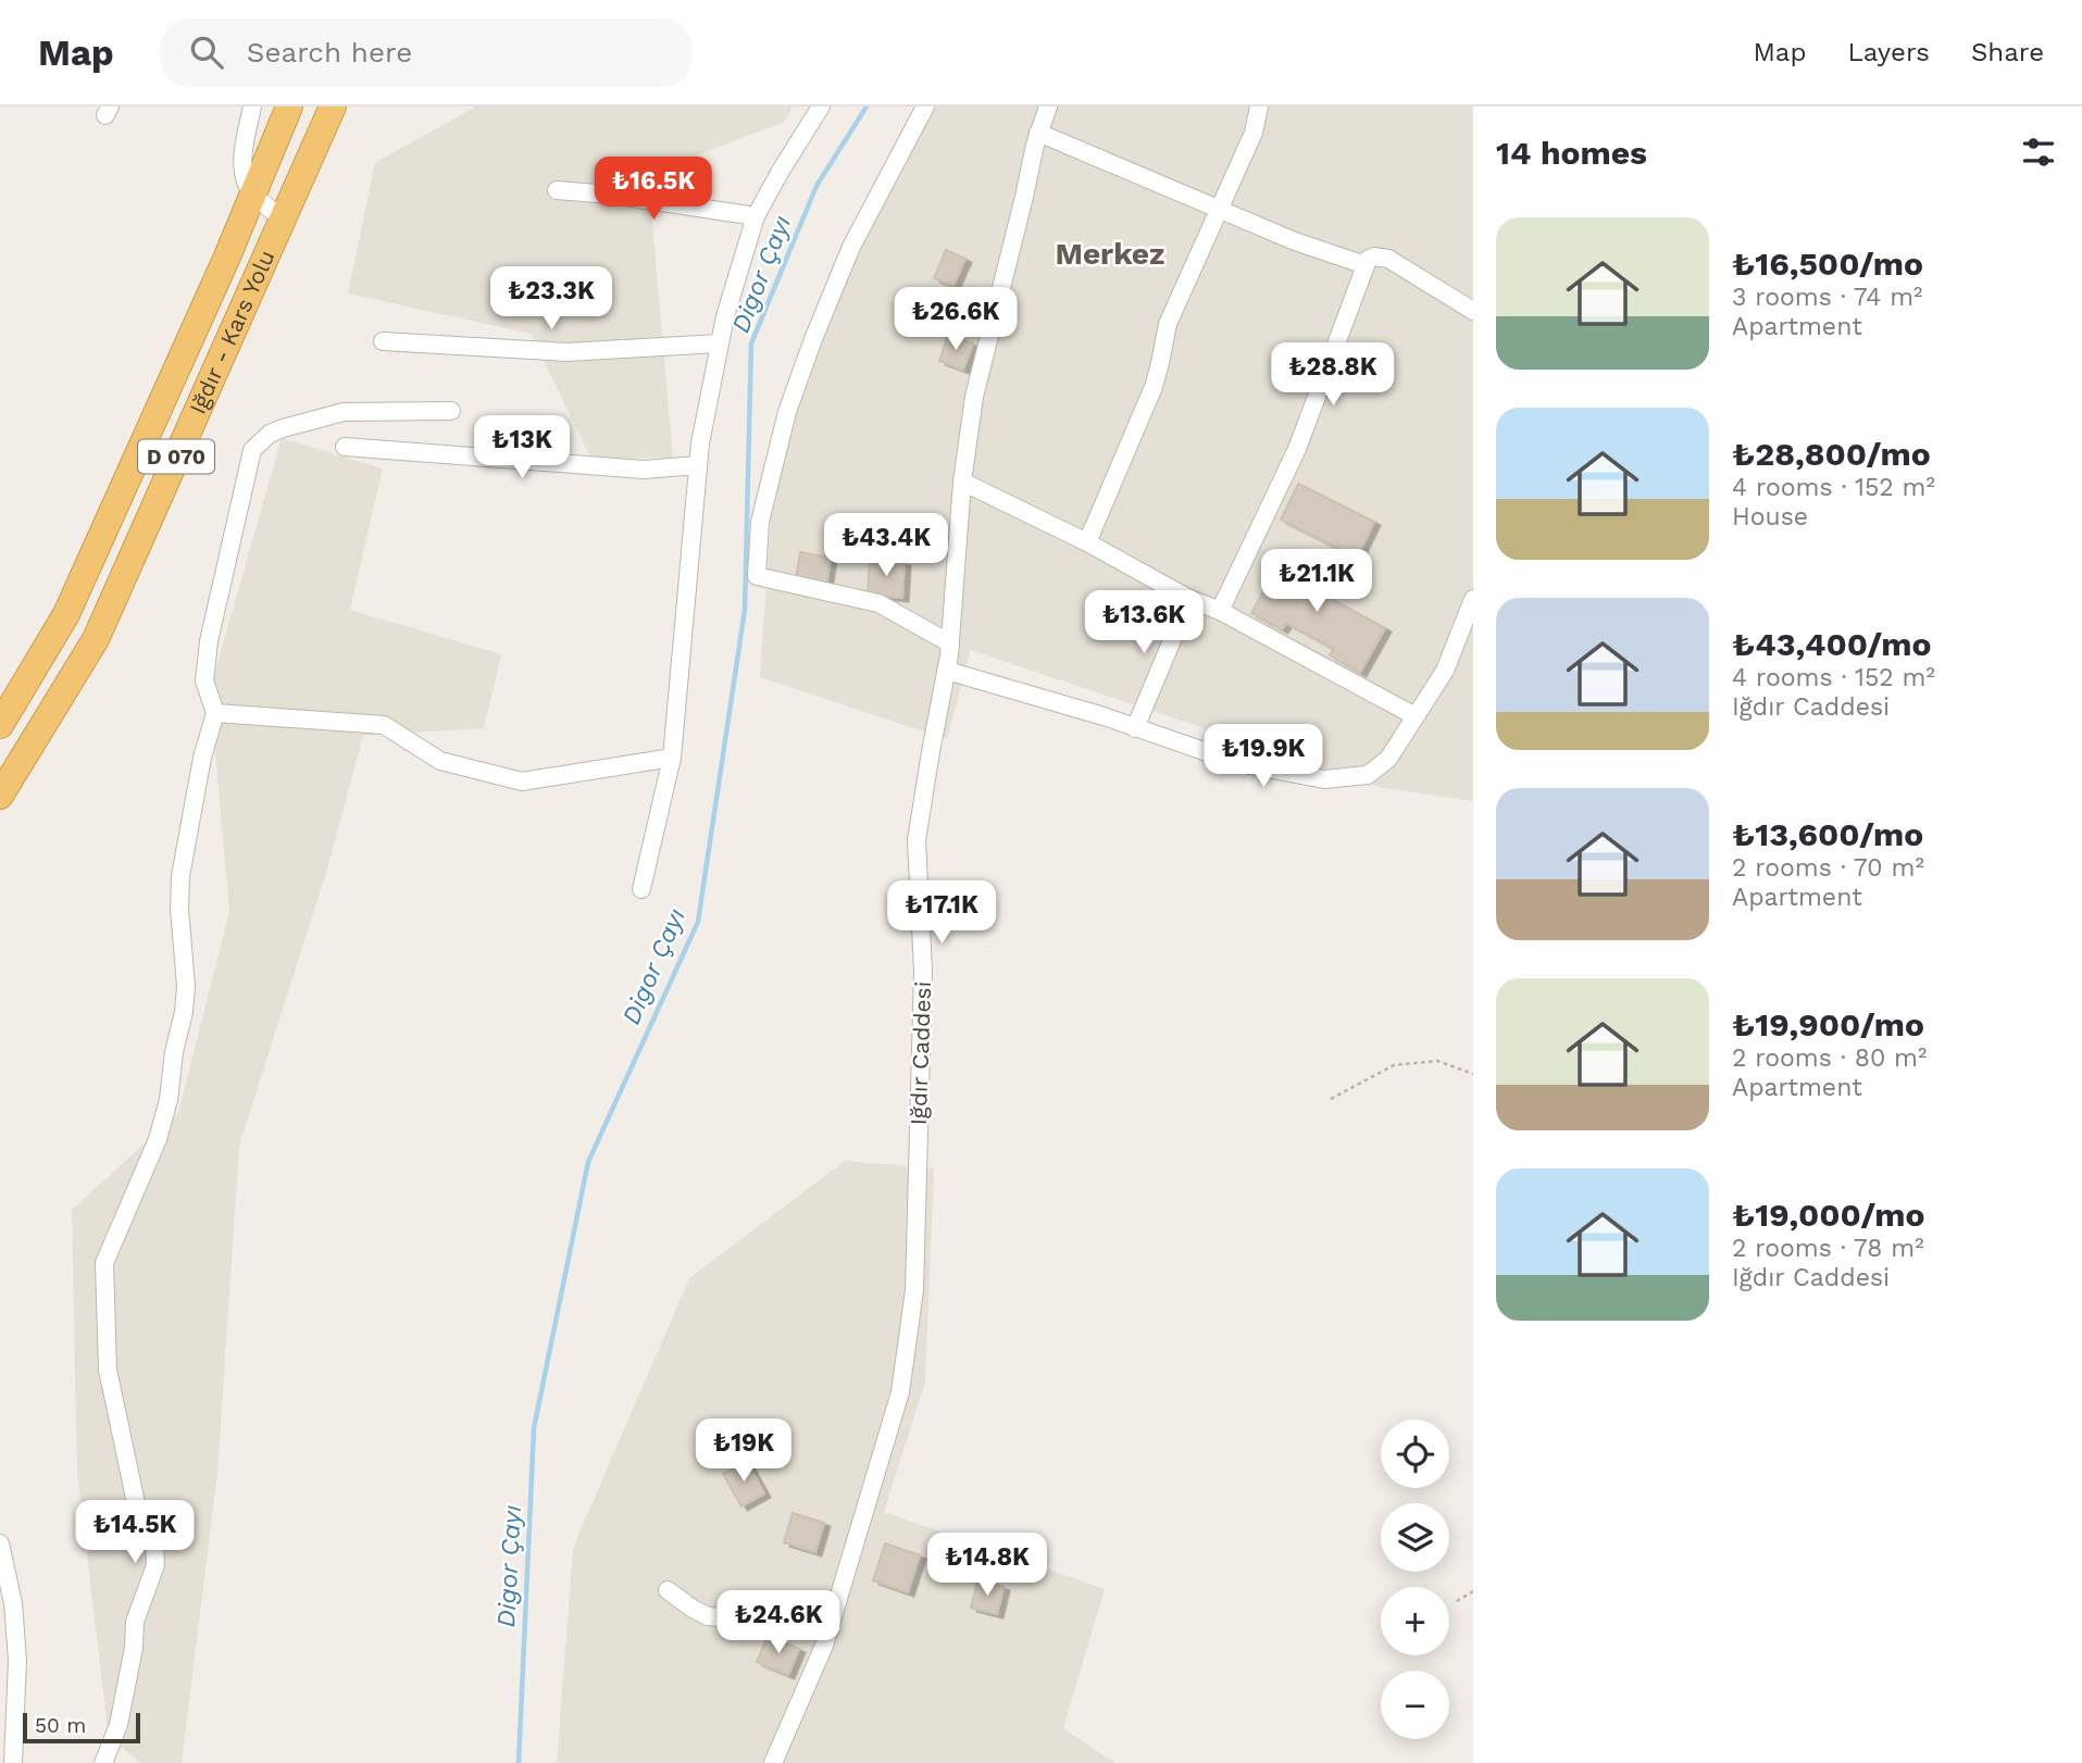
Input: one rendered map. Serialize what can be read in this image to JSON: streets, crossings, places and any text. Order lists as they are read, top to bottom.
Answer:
{
  "streets": {
    "highway": ["Iğdır - Kars Yolu", "D 070"],
    "street": ["Iğdır Caddesi"]
  },
  "districts": ["Merkez"],
  "water": ["Digor Çayı"],
  "scale_bar": "50 m",
  "page": {
    "header": "Map",
    "search": "Search here",
    "nav": ["Map", "Layers", "Share"],
    "heading": "14 homes",
    "price": [
      "₺16.5K",
      "₺23.3K",
      "₺26.6K",
      "₺28.8K",
      "₺13K",
      "₺43.4K",
      "₺21.1K",
      "₺13.6K",
      "₺19.9K",
      "₺17.1K",
      "₺19K",
      "₺14.5K",
      "₺14.8K",
      "₺24.6K"
    ],
    "list": [
      {
        "name": "₺16,500/mo",
        "note": "3 rooms · 74 m² · Apartment"
      },
      {
        "name": "₺28,800/mo",
        "note": "4 rooms · 152 m² · House"
      },
      {
        "name": "₺43,400/mo",
        "note": "4 rooms · 152 m² · Iğdır Caddesi"
      },
      {
        "name": "₺13,600/mo",
        "note": "2 rooms · 70 m² · Apartment"
      },
      {
        "name": "₺19,900/mo",
        "note": "2 rooms · 80 m² · Apartment"
      },
      {
        "name": "₺19,000/mo",
        "note": "2 rooms · 78 m² · Iğdır Caddesi"
      }
    ],
    "map_buttons": ["+", "−"],
    "scale": "50 m"
  }
}
